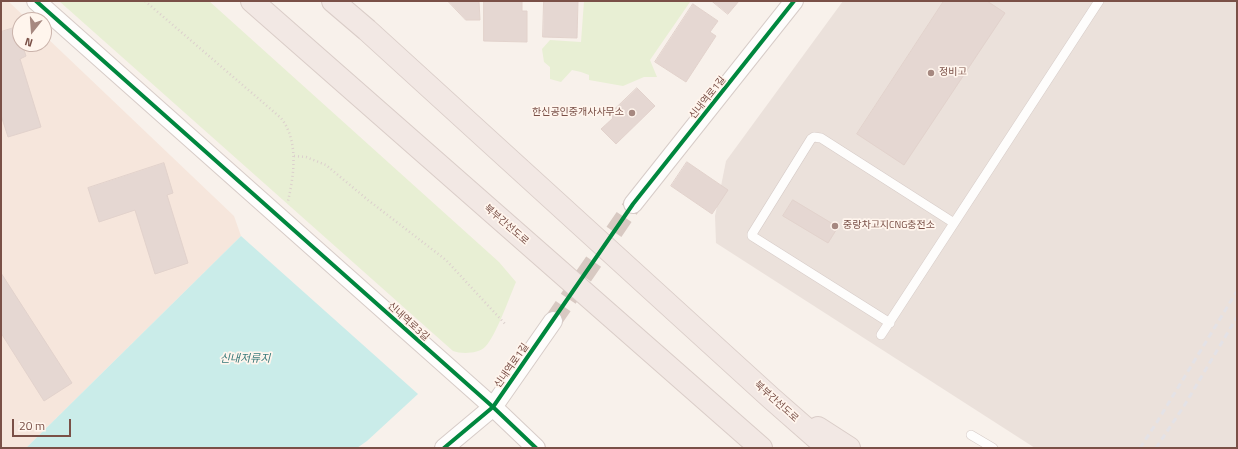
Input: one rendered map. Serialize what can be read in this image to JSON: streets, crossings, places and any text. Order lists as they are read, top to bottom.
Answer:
{
  "streets": {
    "highway": ["북부간선도로"],
    "street": ["신내역로1길", "신내역로3길"]
  },
  "crossings": [
    ["신내역로1길", "신내역로3길"]
  ],
  "water": ["신내저류지"],
  "places": ["정비고", "한신공인중개사사무소", "중랑차고지CNG충전소"],
  "scale_bar": "20 m",
  "north": "bottom"
}
